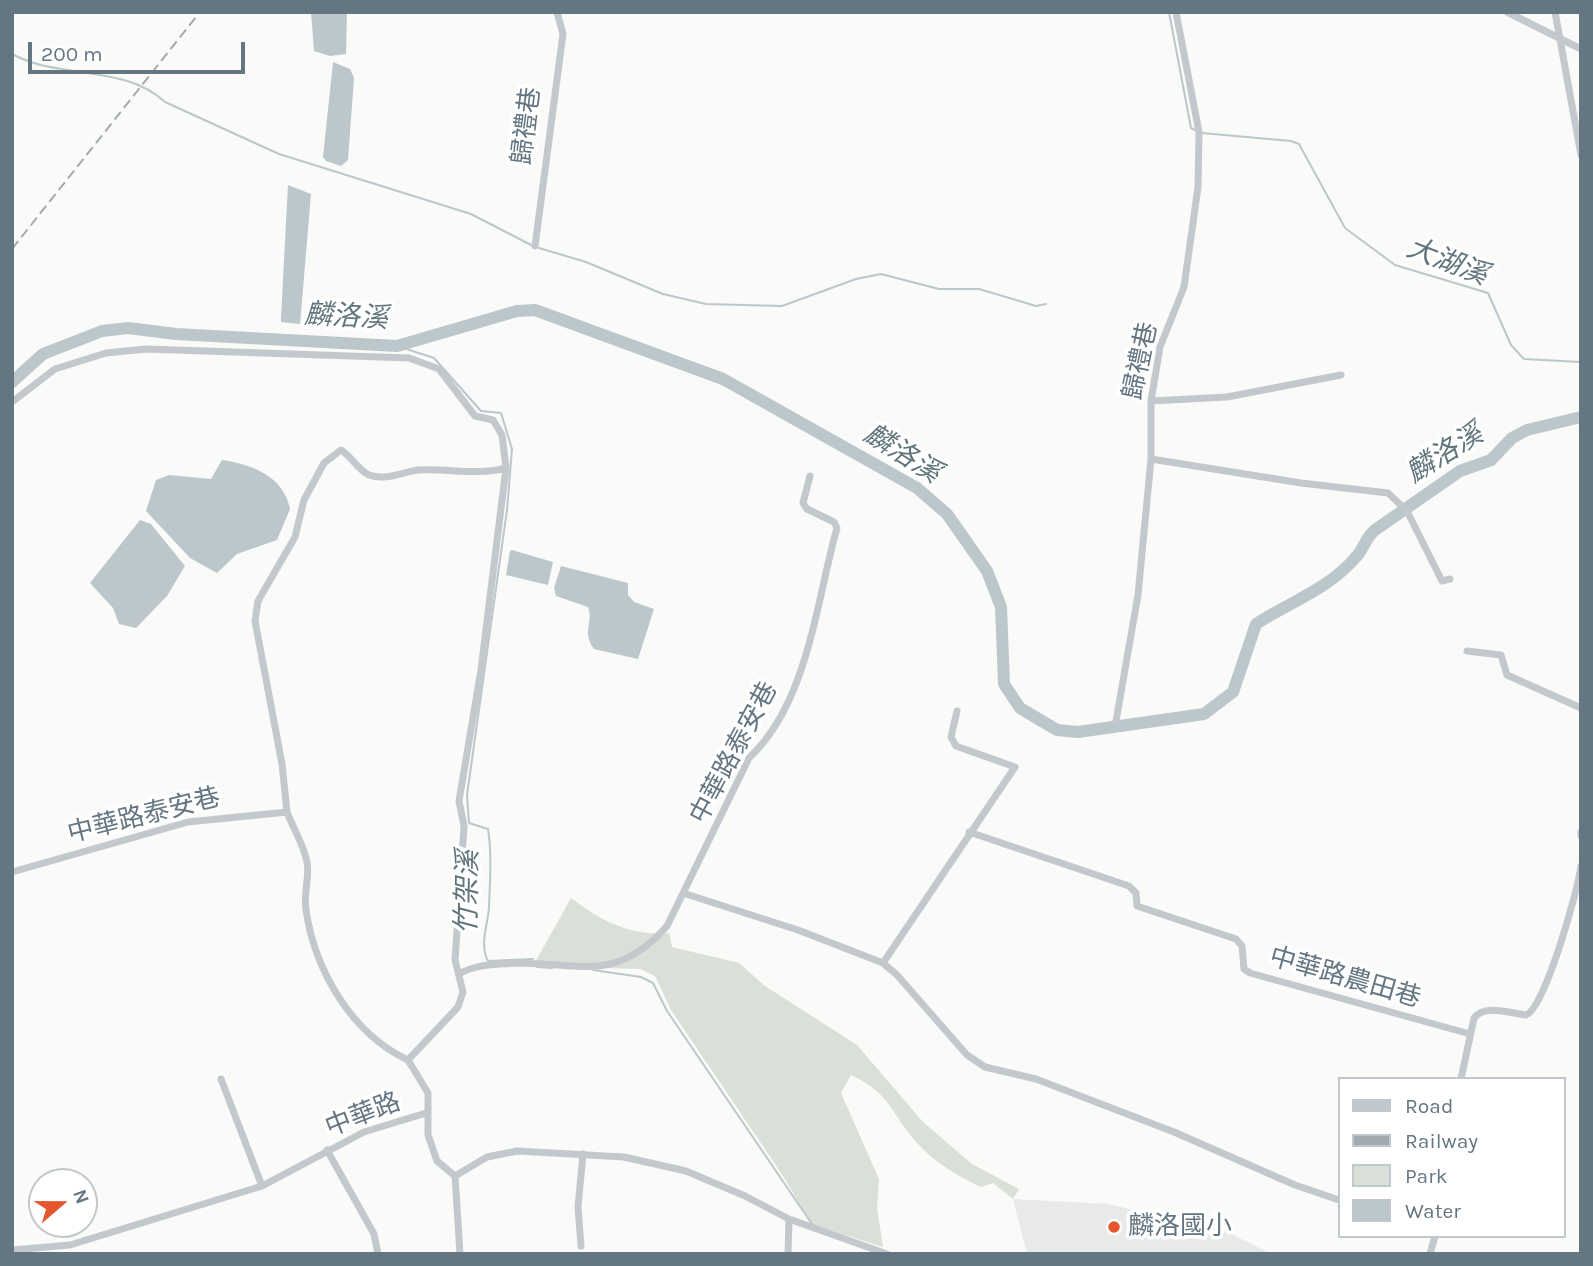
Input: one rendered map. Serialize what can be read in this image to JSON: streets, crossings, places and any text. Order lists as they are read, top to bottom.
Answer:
{
  "streets": {
    "street": [
      "歸禮巷",
      "中華路泰安巷",
      "中華路農田巷",
      "中華路"
    ]
  },
  "water": ["大湖溪", "麟洛溪", "竹架溪"],
  "places": ["麟洛國小"],
  "legend": [
    "Road",
    "Railway",
    "Park",
    "Water"
  ],
  "scale_bar": "200 m",
  "north": "right"
}
